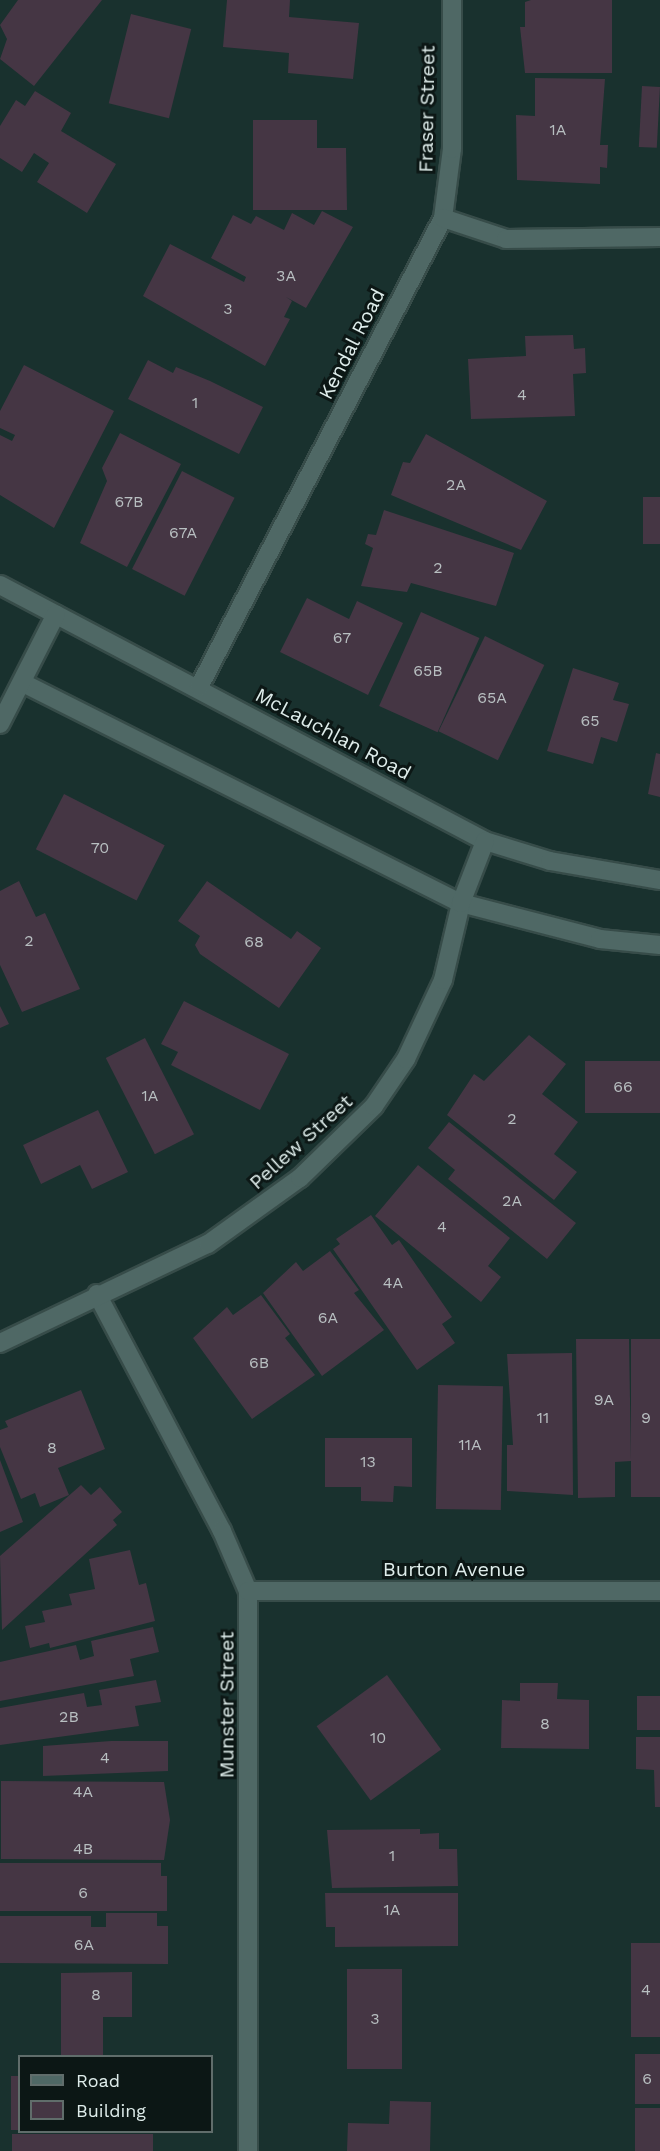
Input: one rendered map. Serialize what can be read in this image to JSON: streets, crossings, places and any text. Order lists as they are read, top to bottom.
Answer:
{
  "streets": {
    "street": [
      "Fraser Street",
      "Kendal Road",
      "McLauchlan Road",
      "Pellew Street",
      "Burton Avenue",
      "Munster Street"
    ]
  },
  "crossings": [
    ["Fraser Street", "Kendal Road"],
    ["Kendal Road", "McLauchlan Road"],
    ["McLauchlan Road", "Pellew Street"],
    ["Pellew Street", "Munster Street"],
    ["Burton Avenue", "Munster Street"]
  ],
  "house_numbers": [
    "1A",
    "3A",
    "3",
    "4",
    "1",
    "2A",
    "67B",
    "67A",
    "2",
    "67",
    "65B",
    "65A",
    "65",
    "70",
    "2",
    "68",
    "66",
    "1A",
    "2",
    "2A",
    "4",
    "4A",
    "6A",
    "6B",
    "9A",
    "11",
    "9",
    "11A",
    "8",
    "13",
    "2B",
    "8",
    "10",
    "4",
    "4A",
    "4B",
    "1",
    "6",
    "1A",
    "6A",
    "4",
    "8",
    "3",
    "6"
  ],
  "legend": ["Road", "Building"]
}
